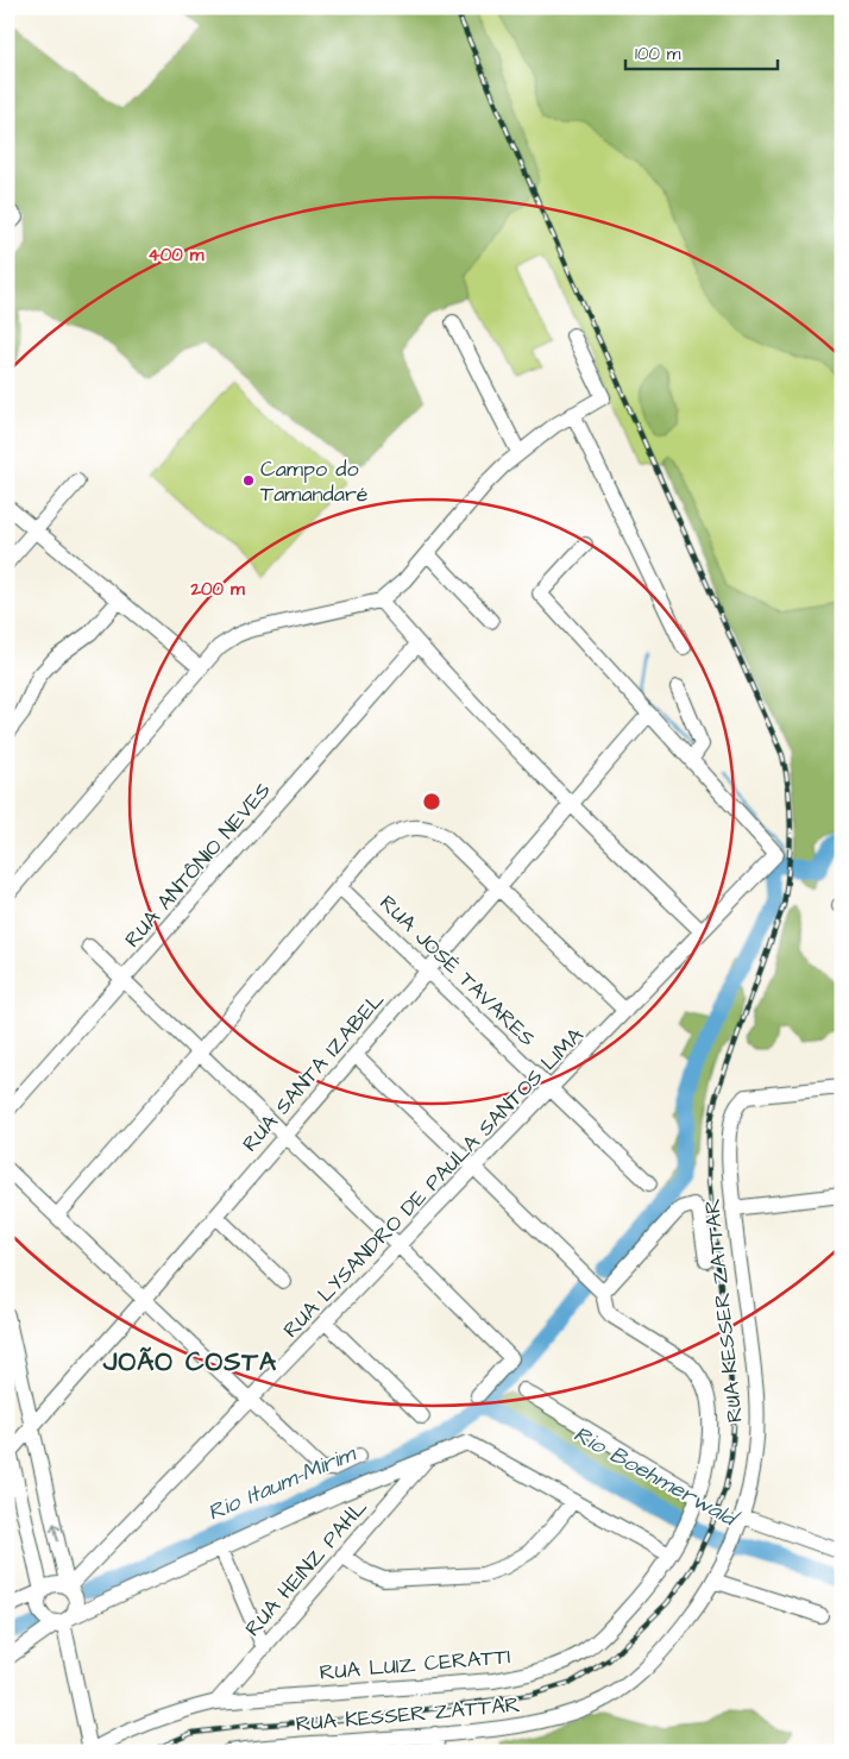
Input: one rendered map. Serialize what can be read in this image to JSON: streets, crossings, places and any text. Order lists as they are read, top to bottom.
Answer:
{
  "streets": {
    "street": [
      "RUA ANTÔNIO NEVES",
      "RUA JOSÉ TAVARES",
      "RUA SANTA IZABEL",
      "RUA LYSANDRO DE PAULA SANTOS LIMA",
      "RUA KESSER ZATTAR",
      "RUA HEINZ PAHL",
      "RUA LUIZ CERATTI"
    ]
  },
  "crossings": [
    ["RUA JOSÉ TAVARES", "RUA SANTA IZABEL"],
    ["RUA JOSÉ TAVARES", "RUA LYSANDRO DE PAULA SANTOS LIMA"],
    ["RUA SANTA IZABEL", "RUA LUIZ CERATTI"],
    ["RUA LYSANDRO DE PAULA SANTOS LIMA", "RUA LUIZ CERATTI"],
    ["RUA HEINZ PAHL", "RUA LUIZ CERATTI"]
  ],
  "districts": ["JOÃO COSTA"],
  "water": ["Rio Boehmerwald", "Rio Itaum-Mirim"],
  "places": ["Campo do Tamandaré"],
  "scale_bar": "100 m",
  "rings": ["400 m", "200 m"]
}
